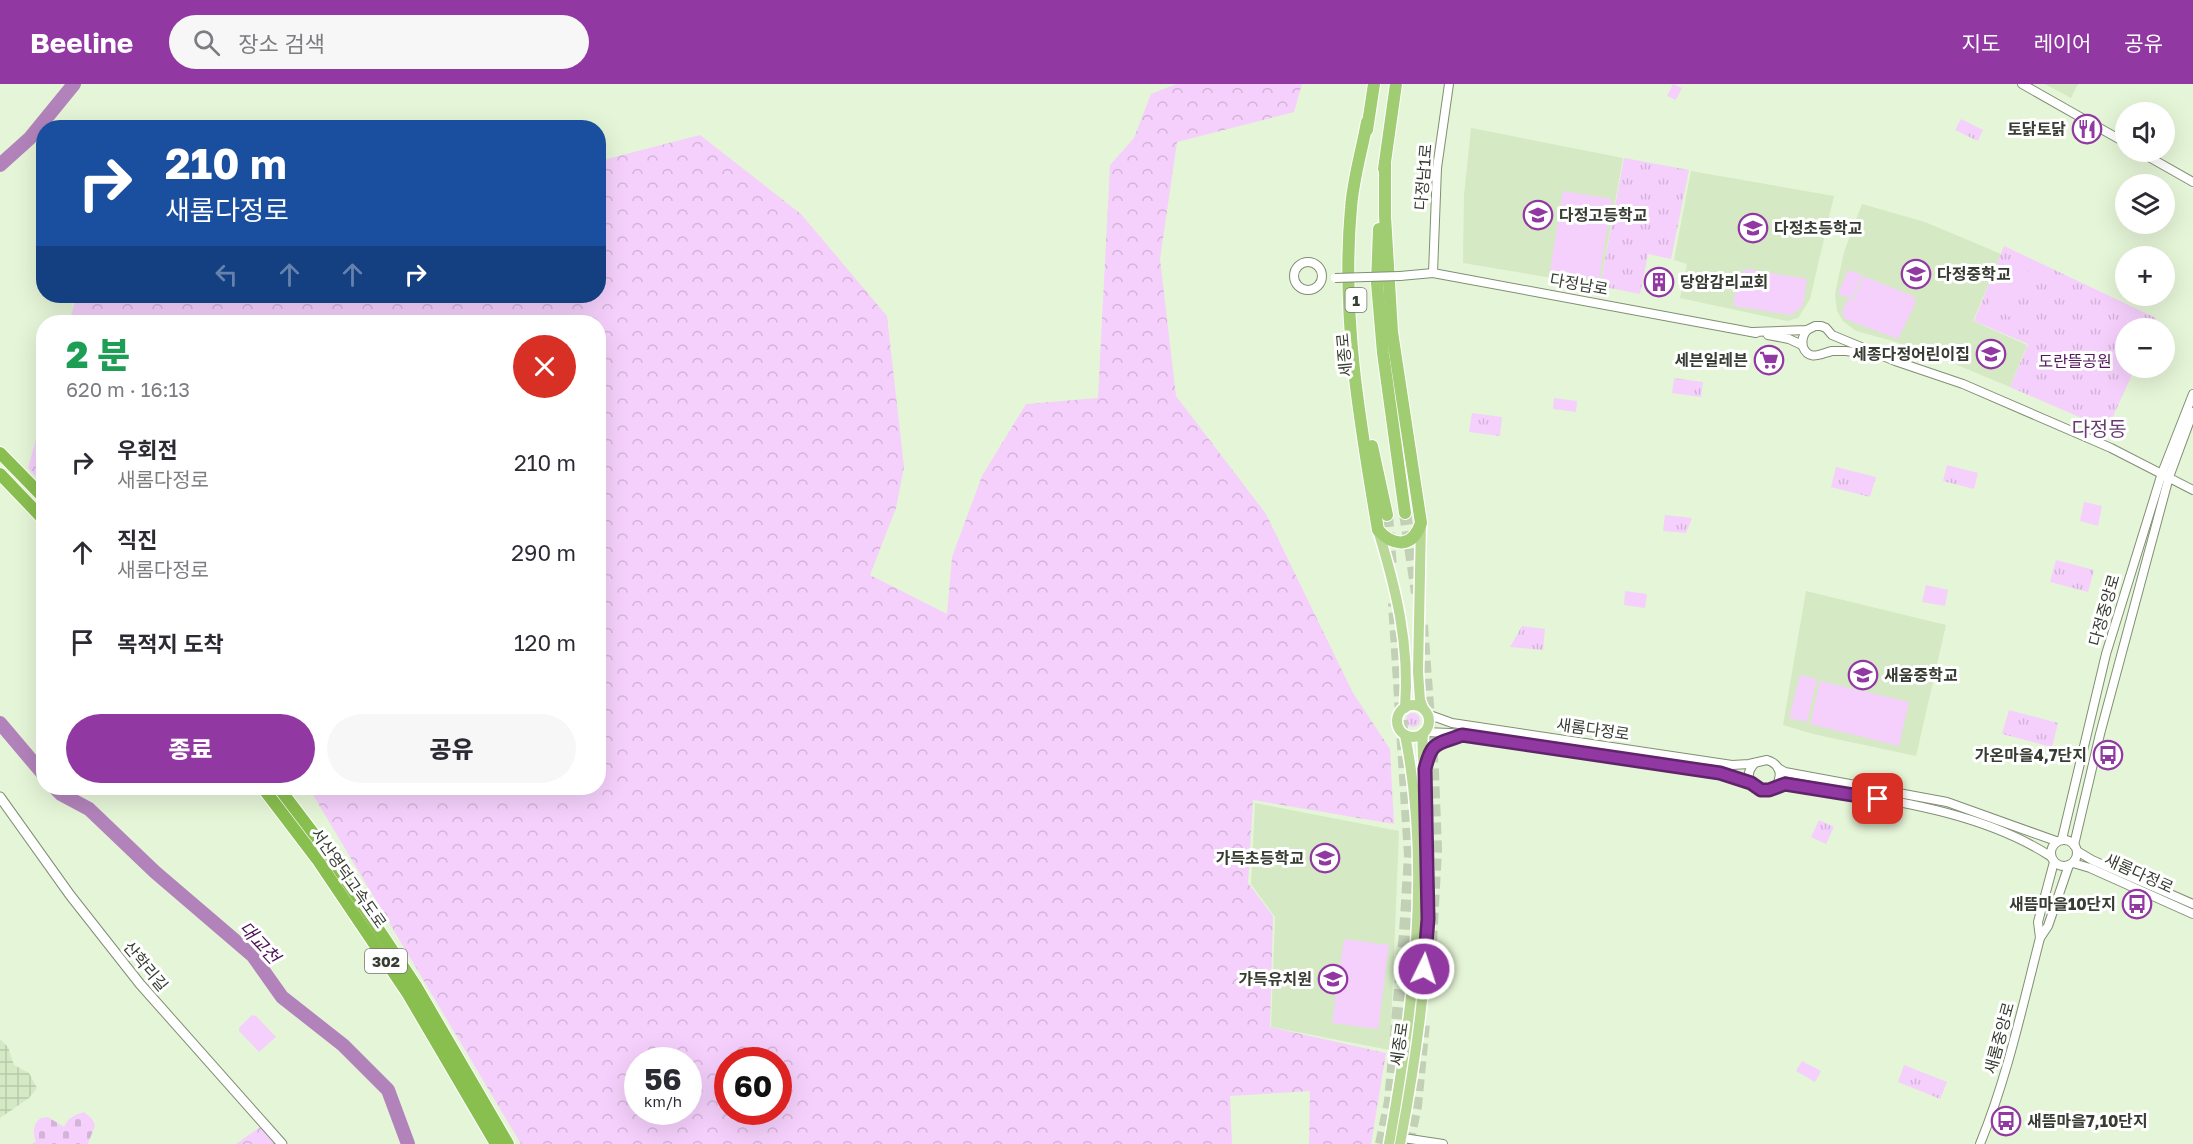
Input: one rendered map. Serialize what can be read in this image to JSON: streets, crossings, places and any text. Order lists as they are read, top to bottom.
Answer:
{
  "streets": {
    "highway": [
      "1",
      "세종로",
      "서산영덕고속도로",
      "302"
    ],
    "main road": ["산학리길"],
    "street": [
      "다정남1로",
      "다정남로",
      "다정중앙로",
      "새롬다정로",
      "새롬중앙로"
    ]
  },
  "crossings": [
    ["다정남1로", "다정남로"],
    ["세종로", "새롬다정로"],
    ["다정중앙로", "새롬다정로"],
    ["다정중앙로", "새롬중앙로"],
    ["새롬다정로", "새롬중앙로"]
  ],
  "districts": ["다정동"],
  "water": ["대교천"],
  "parks": ["도란뜰공원"],
  "places": {
    "restaurant": ["토닭토닭"],
    "school or university": [
      "다정고등학교",
      "다정초등학교",
      "다정중학교",
      "세종다정어린이집",
      "새움중학교",
      "가득초등학교",
      "가득유치원"
    ],
    "building": ["당암감리교회"],
    "supermarket": ["세븐일레븐"],
    "bus stop": ["가온마을4,7단지", "새뜸마을10단지", "새뜸마을7,10단지"]
  },
  "page": {
    "header": "Beeline",
    "search": "장소 검색",
    "nav": ["지도", "레이어", "공유"],
    "map_buttons": ["+", "−"],
    "turn": ["210 m", "새롬다정로"],
    "heading": ["2 분", "620 m · 16:13"],
    "list": [
      {
        "name": "우회전",
        "note": "새롬다정로",
        "value": "210 m"
      },
      {
        "name": "직진",
        "note": "새롬다정로",
        "value": "290 m"
      },
      {
        "name": "목적지 도착",
        "value": "120 m"
      }
    ],
    "buttons": ["종료", "공유"],
    "speed": "56 km/h",
    "limit": "60"
  }
}
